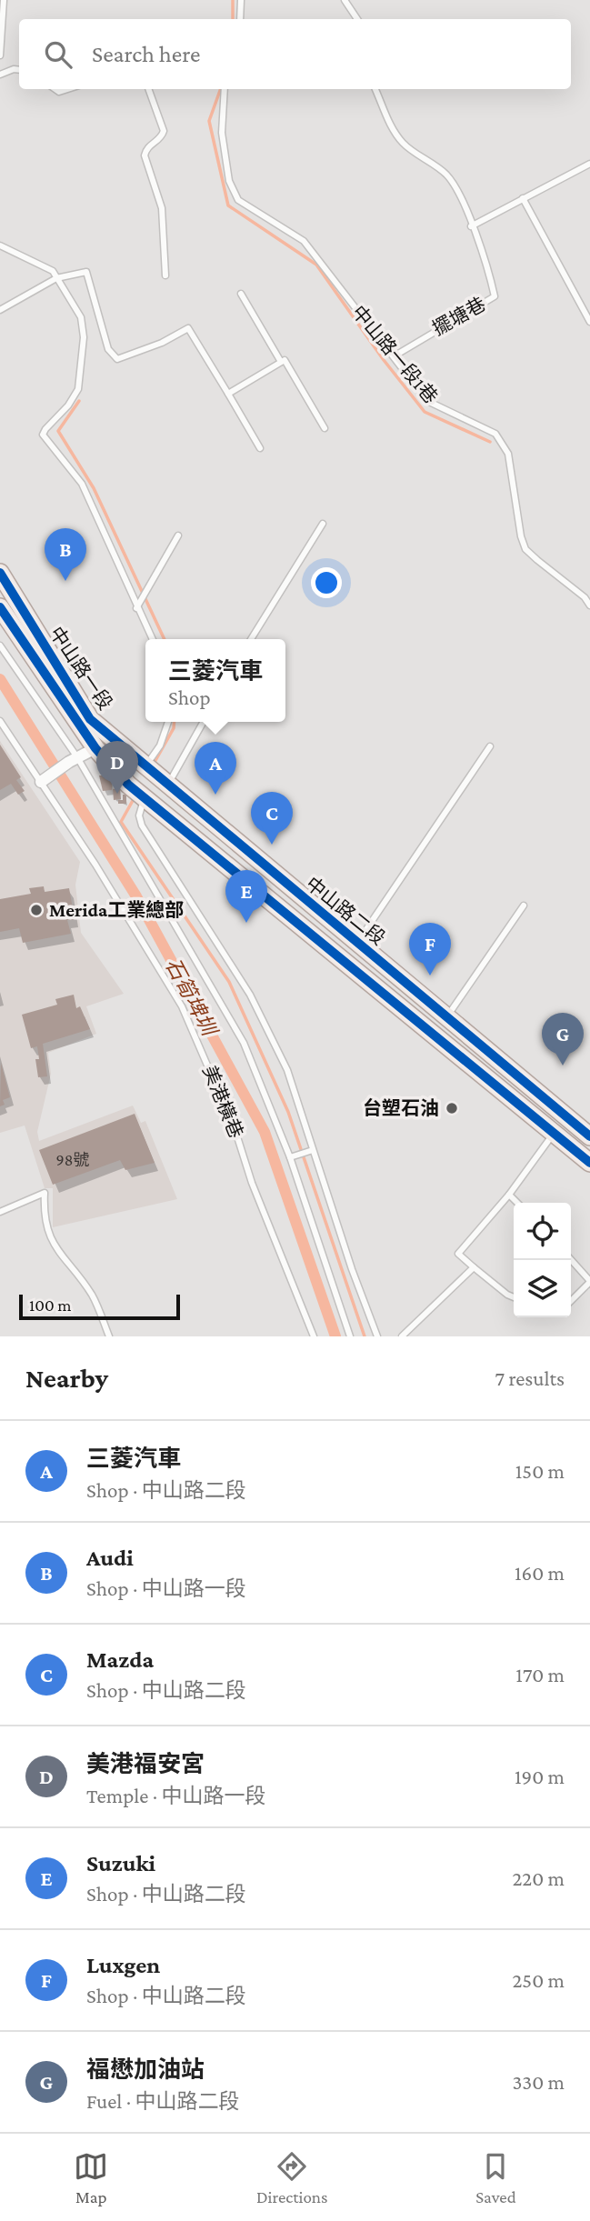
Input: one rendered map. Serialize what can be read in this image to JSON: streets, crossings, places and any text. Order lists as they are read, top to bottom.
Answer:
{
  "streets": {
    "main road": ["中山路一段", "中山路二段"],
    "lane": ["擺塘巷", "中山路一段1巷", "美港橫巷"]
  },
  "crossings": [
    ["擺塘巷", "中山路一段1巷"],
    ["中山路一段", "中山路二段"]
  ],
  "water": ["石筍埤圳"],
  "places": ["Merida工業總部", "台塑石油"],
  "house_numbers": ["98號"],
  "scale_bar": "100 m",
  "page": {
    "search": "Search here",
    "pins": [
      "B",
      "D",
      "A",
      "C",
      "E",
      "F",
      "G"
    ],
    "popup": ["三菱汽車", "Shop"],
    "scale": "100 m",
    "heading": ["Nearby", "7 results"],
    "list": [
      {
        "mark": "A",
        "name": "三菱汽車",
        "note": "Shop · 中山路二段",
        "value": "150 m"
      },
      {
        "mark": "B",
        "name": "Audi",
        "note": "Shop · 中山路一段",
        "value": "160 m"
      },
      {
        "mark": "C",
        "name": "Mazda",
        "note": "Shop · 中山路二段",
        "value": "170 m"
      },
      {
        "mark": "D",
        "name": "美港福安宮",
        "note": "Temple · 中山路一段",
        "value": "190 m"
      },
      {
        "mark": "E",
        "name": "Suzuki",
        "note": "Shop · 中山路二段",
        "value": "220 m"
      },
      {
        "mark": "F",
        "name": "Luxgen",
        "note": "Shop · 中山路二段",
        "value": "250 m"
      },
      {
        "mark": "G",
        "name": "福懋加油站",
        "note": "Fuel · 中山路二段",
        "value": "330 m"
      }
    ],
    "nav": ["Map", "Directions", "Saved"]
  }
}
